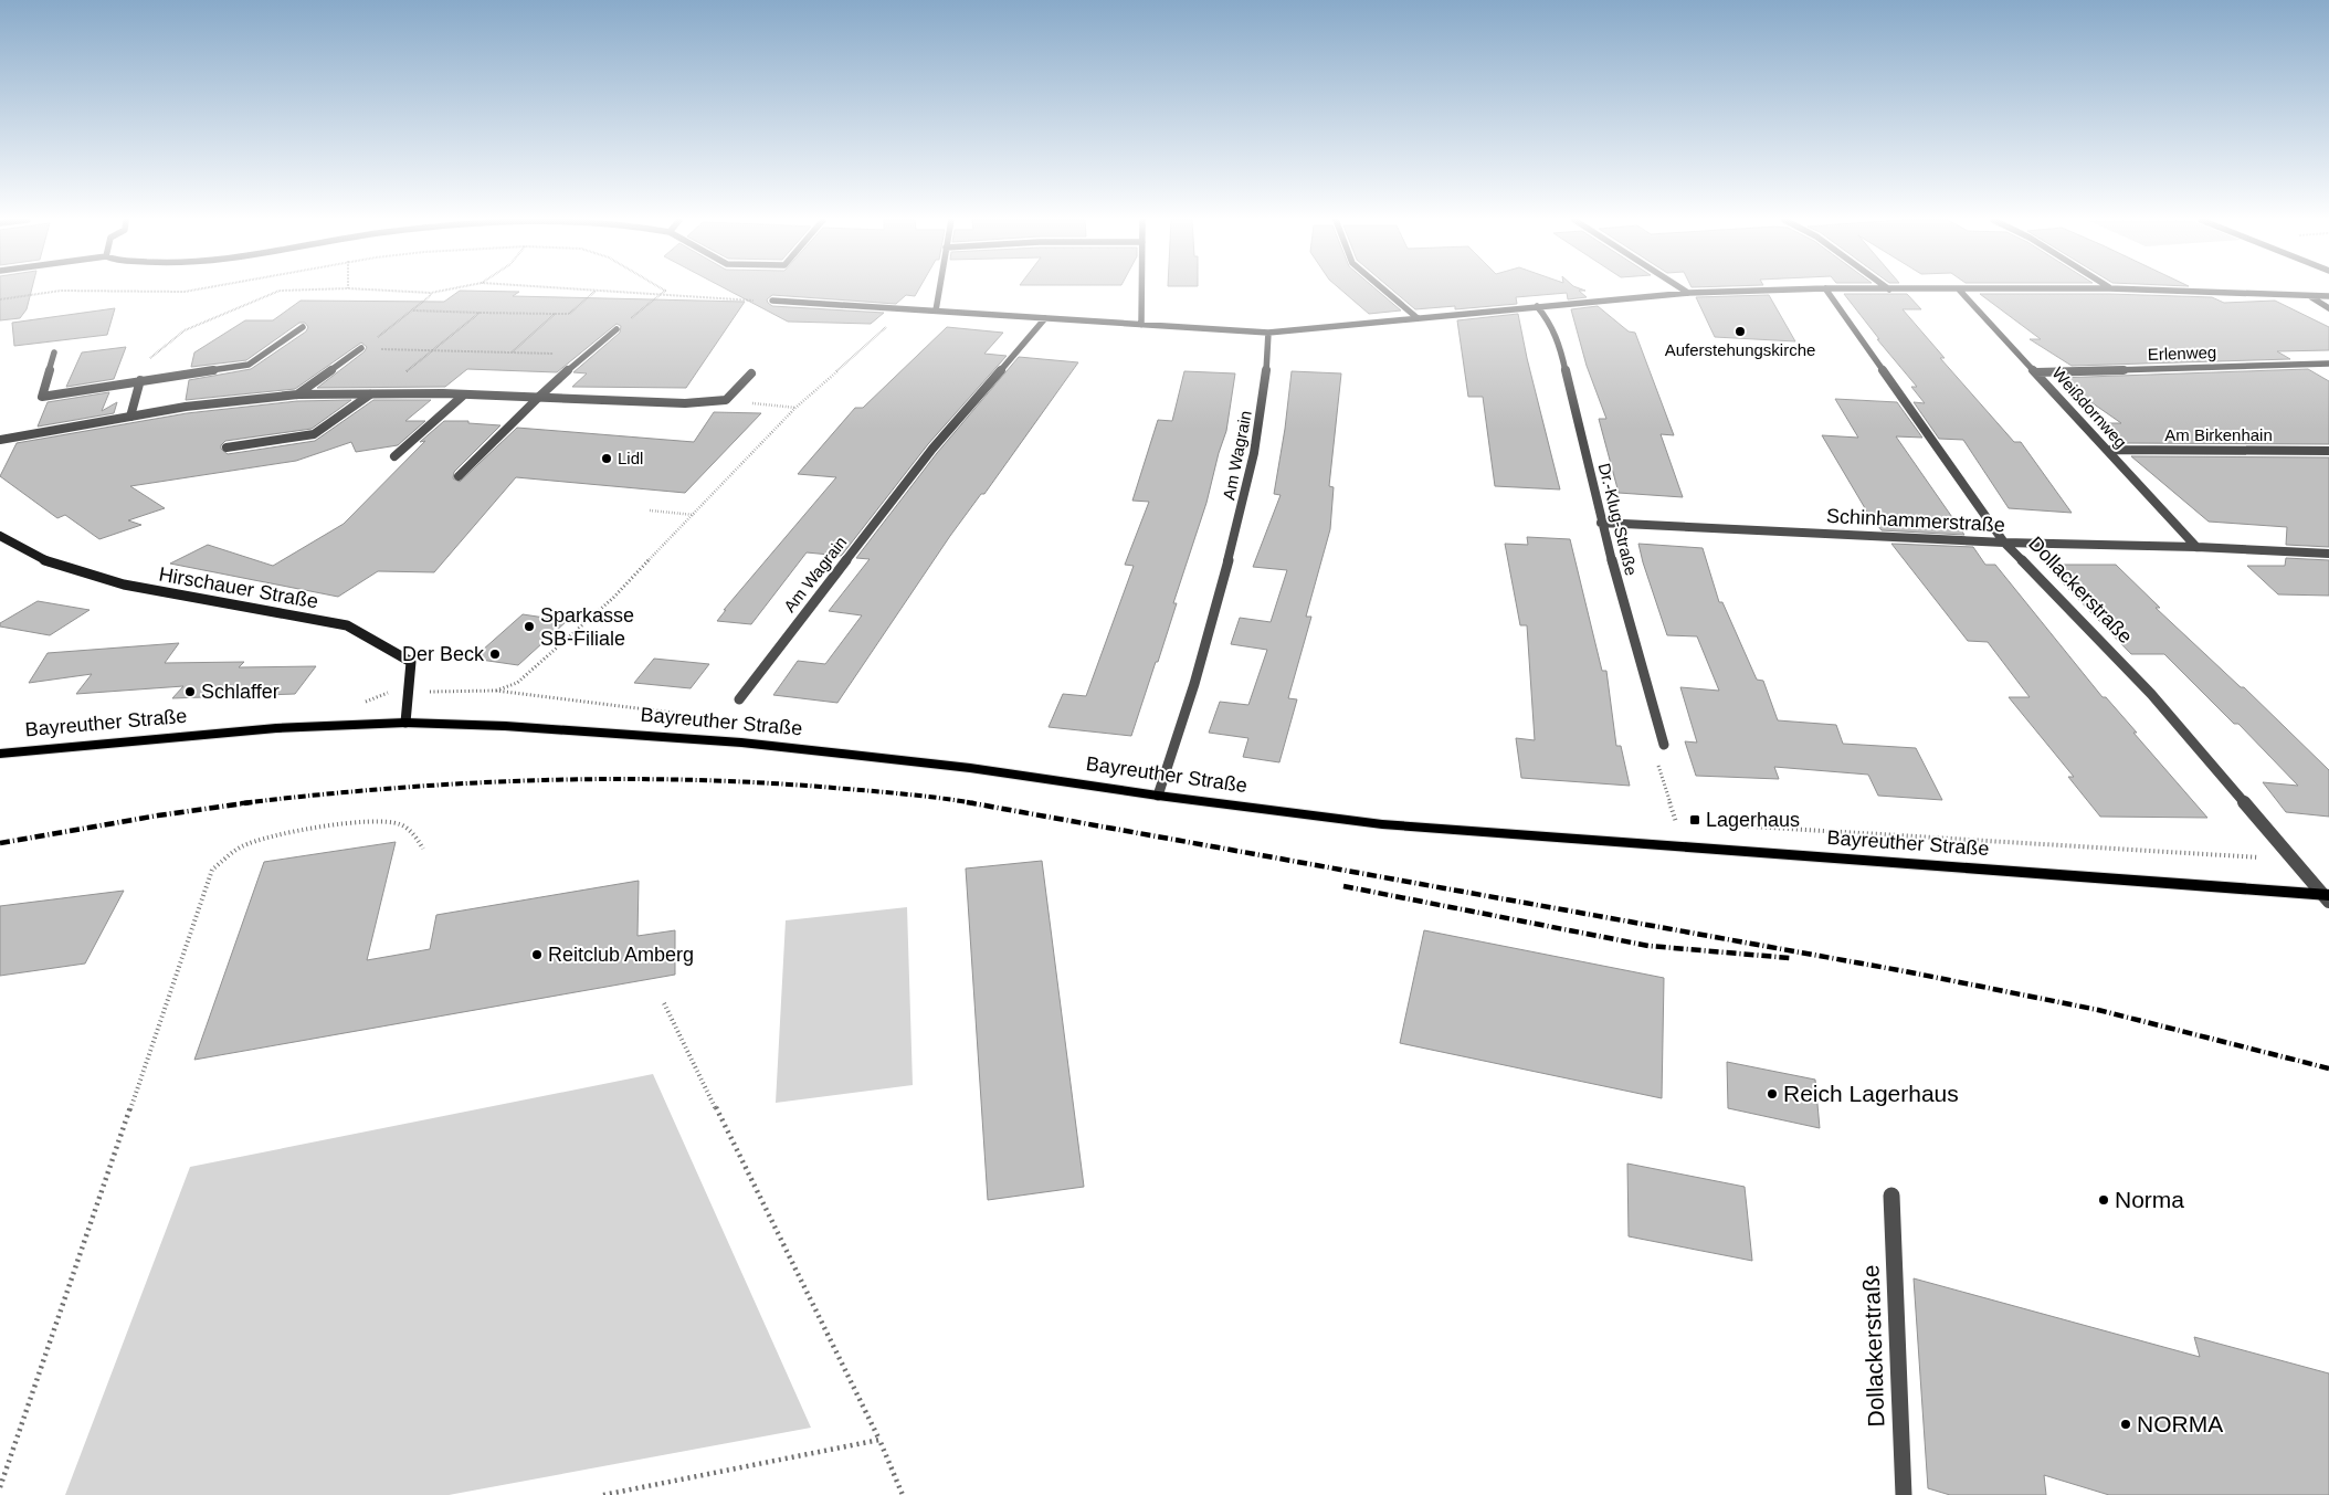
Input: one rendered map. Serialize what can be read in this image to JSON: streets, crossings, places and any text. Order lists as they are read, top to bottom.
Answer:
{
  "streets": {
    "main road": ["Bayreuther Straße"],
    "street": [
      "Erlenweg",
      "Weißdornweg",
      "Am Birkenhain",
      "Am Wagrain",
      "Dr.-Klug-Straße",
      "Schinhammerstraße",
      "Hirschauer Straße",
      "Dollackerstraße"
    ]
  },
  "crossings": [
    ["Erlenweg", "Weißdornweg"],
    ["Weißdornweg", "Am Birkenhain"],
    ["Weißdornweg", "Schinhammerstraße"],
    ["Am Wagrain", "Bayreuther Straße"],
    ["Dr.-Klug-Straße", "Schinhammerstraße"],
    ["Schinhammerstraße", "Dollackerstraße"],
    ["Hirschauer Straße", "Bayreuther Straße"],
    ["Dollackerstraße", "Bayreuther Straße"]
  ],
  "places": {
    "other": [
      "Auferstehungskirche",
      "Lidl",
      "Sparkasse SB-Filiale",
      "Der Beck",
      "Schlaffer",
      "Reitclub Amberg",
      "Reich Lagerhaus",
      "Norma",
      "NORMA"
    ],
    "transit": ["Lagerhaus"]
  }
}
